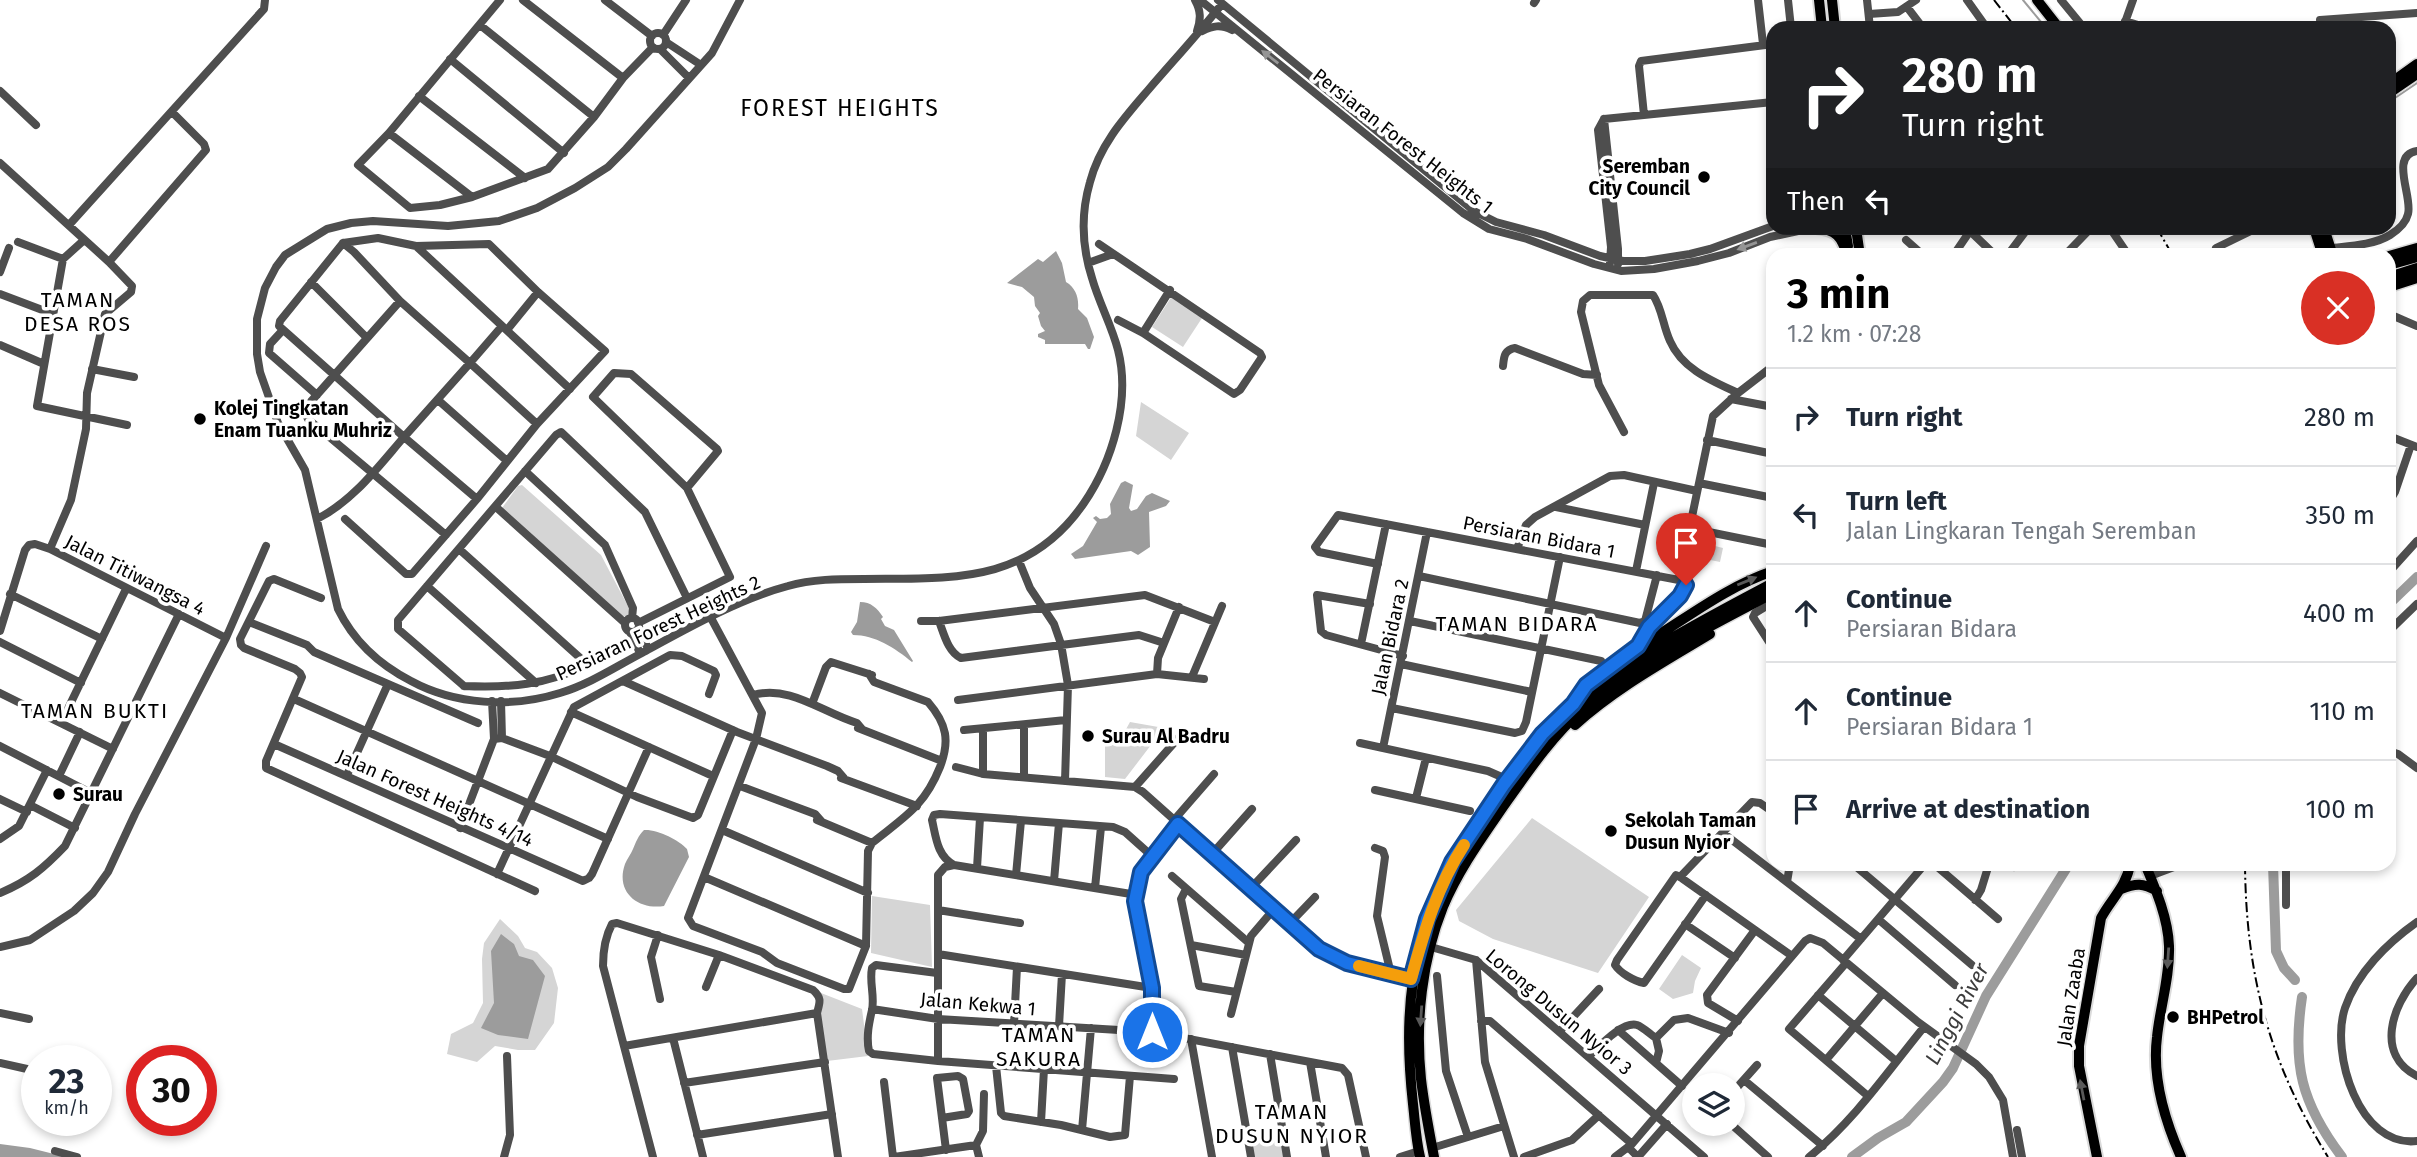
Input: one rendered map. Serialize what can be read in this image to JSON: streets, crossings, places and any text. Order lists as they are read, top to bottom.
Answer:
{
  "streets": {
    "highway": ["Jalan Zaaba"],
    "street": [
      "Persiaran Forest Heights 1",
      "Persiaran Bidara 1",
      "Jalan Titiwangsa 4",
      "Persiaran Forest Heights 2",
      "Jalan Bidara 2",
      "Jalan Forest Heights 4/14",
      "Jalan Kekwa 1",
      "Lorong Dusun Nyior 3"
    ]
  },
  "crossings": [
    ["Persiaran Forest Heights 1", "Persiaran Forest Heights 2"],
    ["Persiaran Bidara 1", "Jalan Bidara 2"]
  ],
  "districts": [
    "FOREST HEIGHTS",
    "TAMAN DESA ROS",
    "TAMAN BIDARA",
    "TAMAN BUKTI",
    "TAMAN SAKURA",
    "TAMAN DUSUN NYIOR"
  ],
  "water": ["Linggi River"],
  "places": [
    "Seremban City Council",
    "Kolej Tingkatan Enam Tuanku Muhriz",
    "Surau Al Badru",
    "Surau",
    "Sekolah Taman Dusun Nyior",
    "BHPetrol"
  ],
  "page": {
    "turn": ["280 m", "Turn right"],
    "then": "Then",
    "heading": ["3 min", "1.2 km · 07:28"],
    "list": [
      {
        "name": "Turn right",
        "value": "280 m"
      },
      {
        "name": "Turn left",
        "note": "Jalan Lingkaran Tengah Seremban",
        "value": "350 m"
      },
      {
        "name": "Continue",
        "note": "Persiaran Bidara",
        "value": "400 m"
      },
      {
        "name": "Continue",
        "note": "Persiaran Bidara 1",
        "value": "110 m"
      },
      {
        "name": "Arrive at destination",
        "value": "100 m"
      }
    ],
    "speed": "23 km/h",
    "limit": "30"
  }
}
